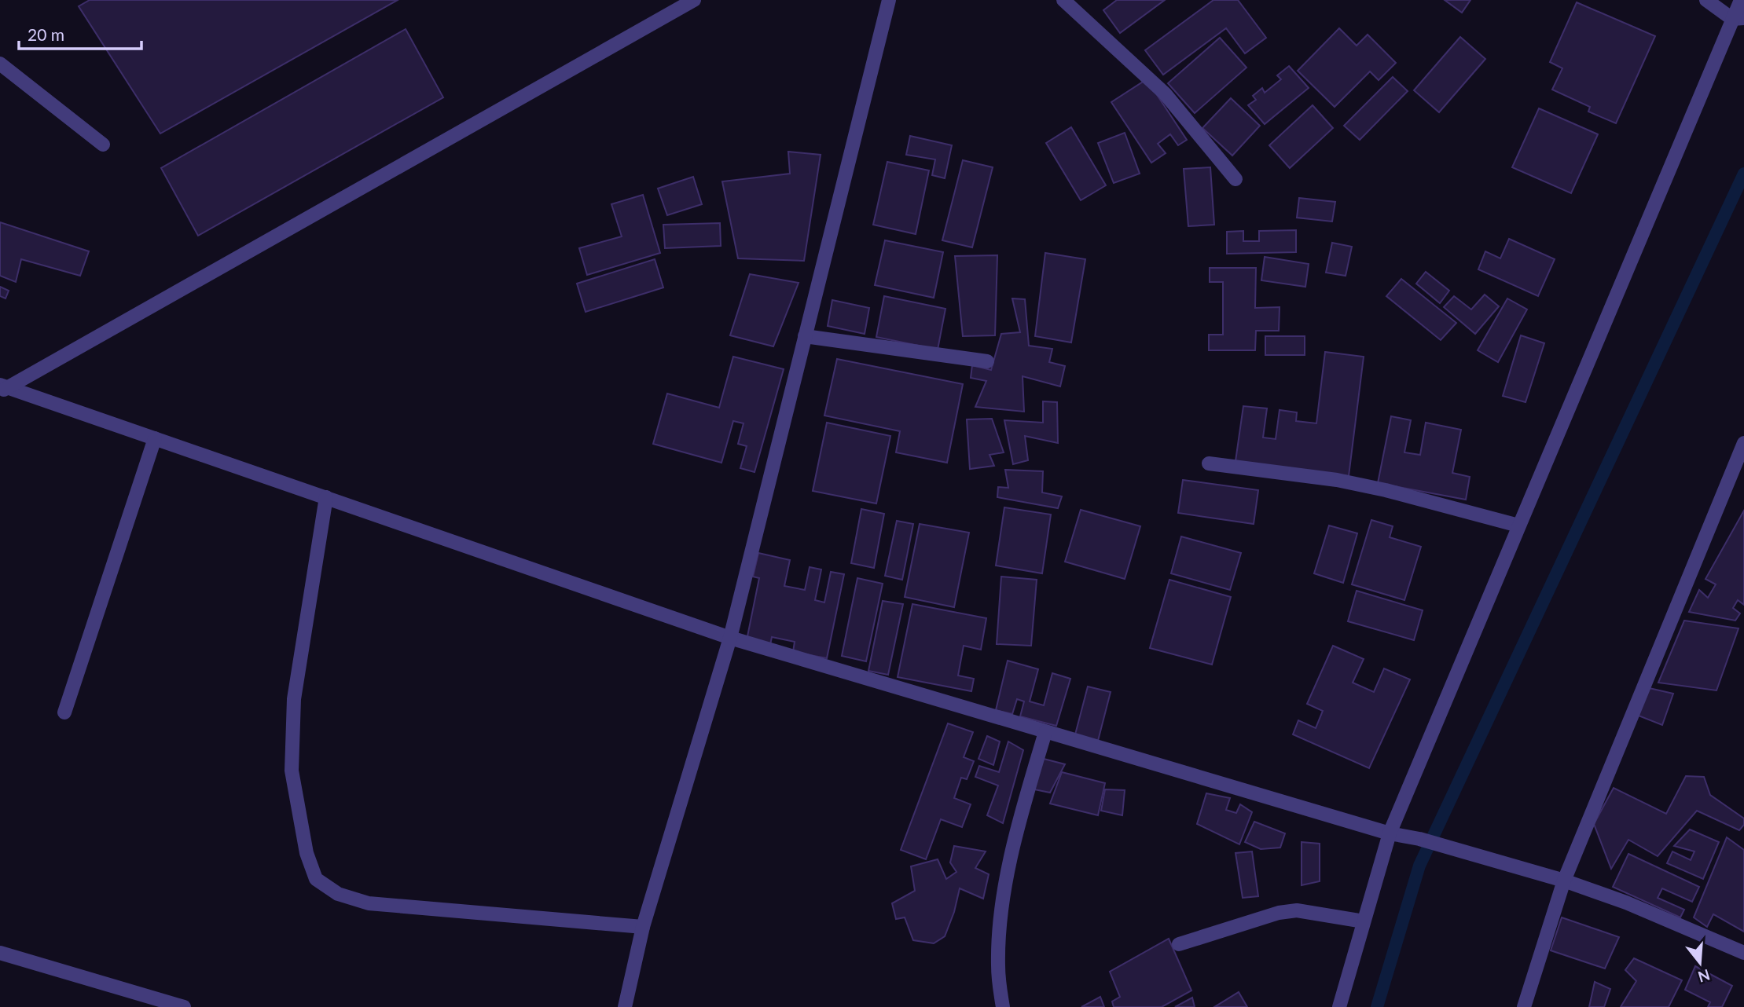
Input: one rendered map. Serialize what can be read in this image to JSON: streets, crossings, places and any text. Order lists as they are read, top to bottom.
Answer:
{
  "scale_bar": "20 m",
  "north": "bottom"
}
